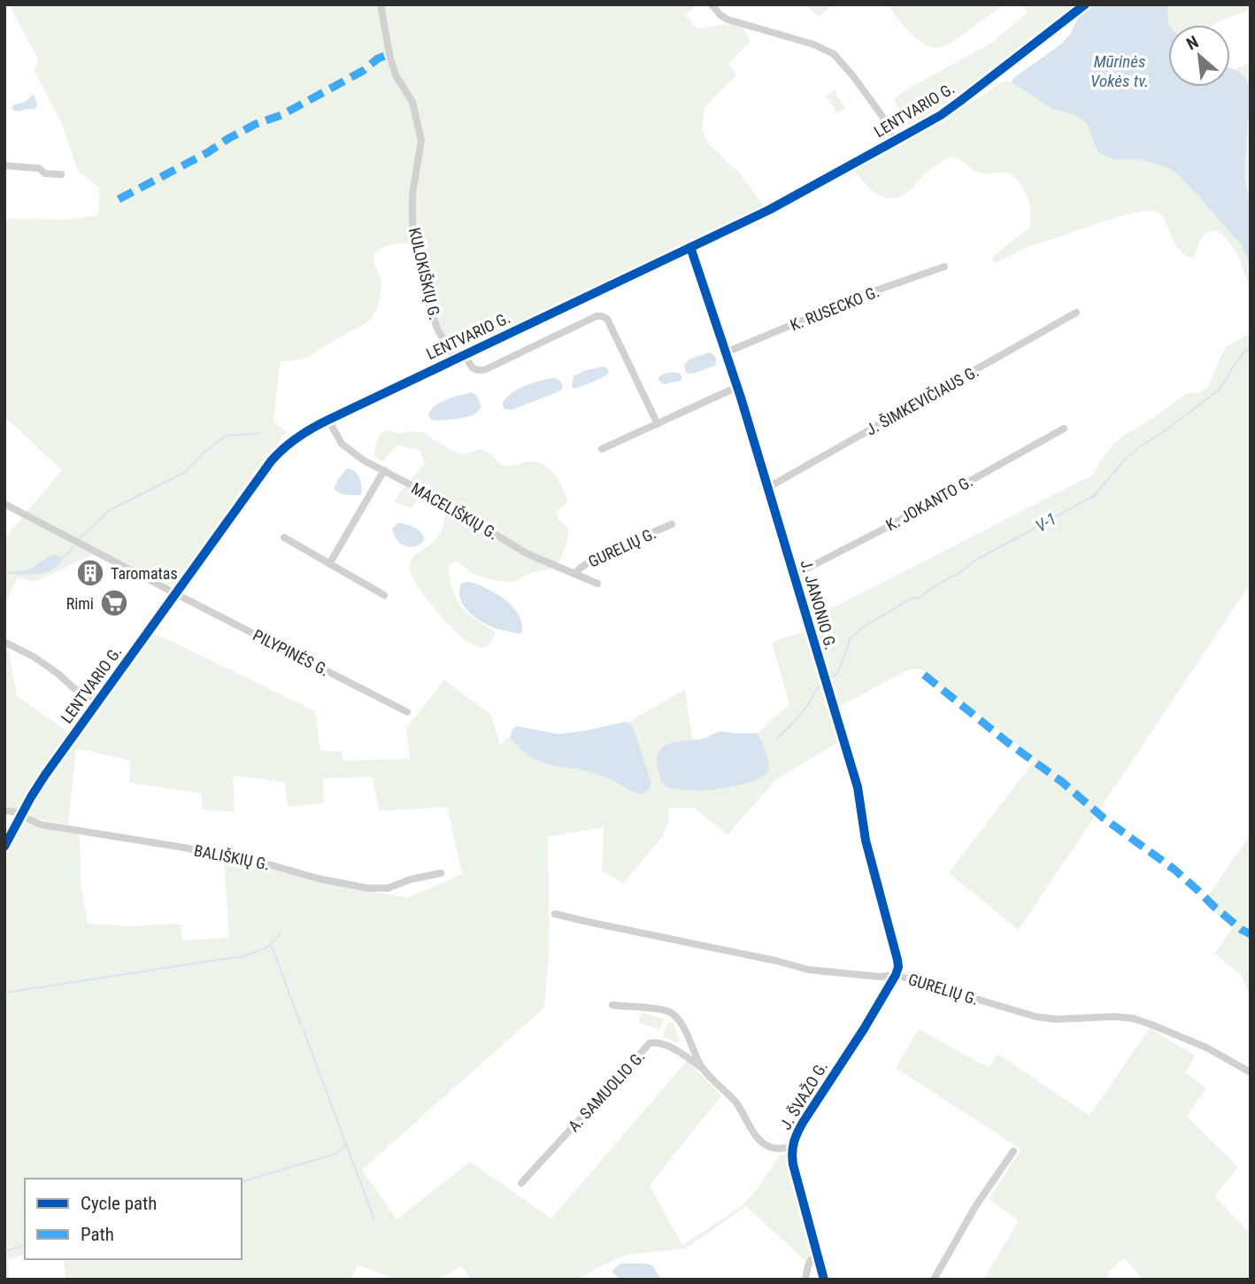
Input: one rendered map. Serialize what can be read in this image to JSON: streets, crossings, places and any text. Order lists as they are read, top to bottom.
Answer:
{
  "streets": {
    "main road": ["LENTVARIO G."],
    "street": [
      "KULOKIŠKIŲ G.",
      "K. RUSECKO G.",
      "J. ŠIMKEVIČIAUS G.",
      "K. JOKANTO G.",
      "MACELIŠKIŲ G.",
      "GURELIŲ G.",
      "J. JANONIO G.",
      "PILYPINĖS G.",
      "BALIŠKIŲ G.",
      "A. SAMUOLIO G.",
      "J. ŠVAŽO G."
    ]
  },
  "crossings": [
    ["LENTVARIO G.", "KULOKIŠKIŲ G."],
    ["LENTVARIO G.", "MACELIŠKIŲ G."],
    ["LENTVARIO G.", "J. JANONIO G."],
    ["LENTVARIO G.", "PILYPINĖS G."],
    ["LENTVARIO G.", "BALIŠKIŲ G."],
    ["K. RUSECKO G.", "J. JANONIO G."],
    ["J. ŠIMKEVIČIAUS G.", "J. JANONIO G."],
    ["K. JOKANTO G.", "J. JANONIO G."],
    ["MACELIŠKIŲ G.", "GURELIŲ G."],
    ["GURELIŲ G.", "J. JANONIO G."],
    ["GURELIŲ G.", "J. ŠVAŽO G."],
    ["J. JANONIO G.", "J. ŠVAŽO G."]
  ],
  "water": ["Mūrinės Vokės tv.", "V-1"],
  "places": {
    "building": ["Taromatas"],
    "supermarket": ["Rimi"]
  },
  "legend": ["Cycle path", "Path"],
  "north": "top left"
}
